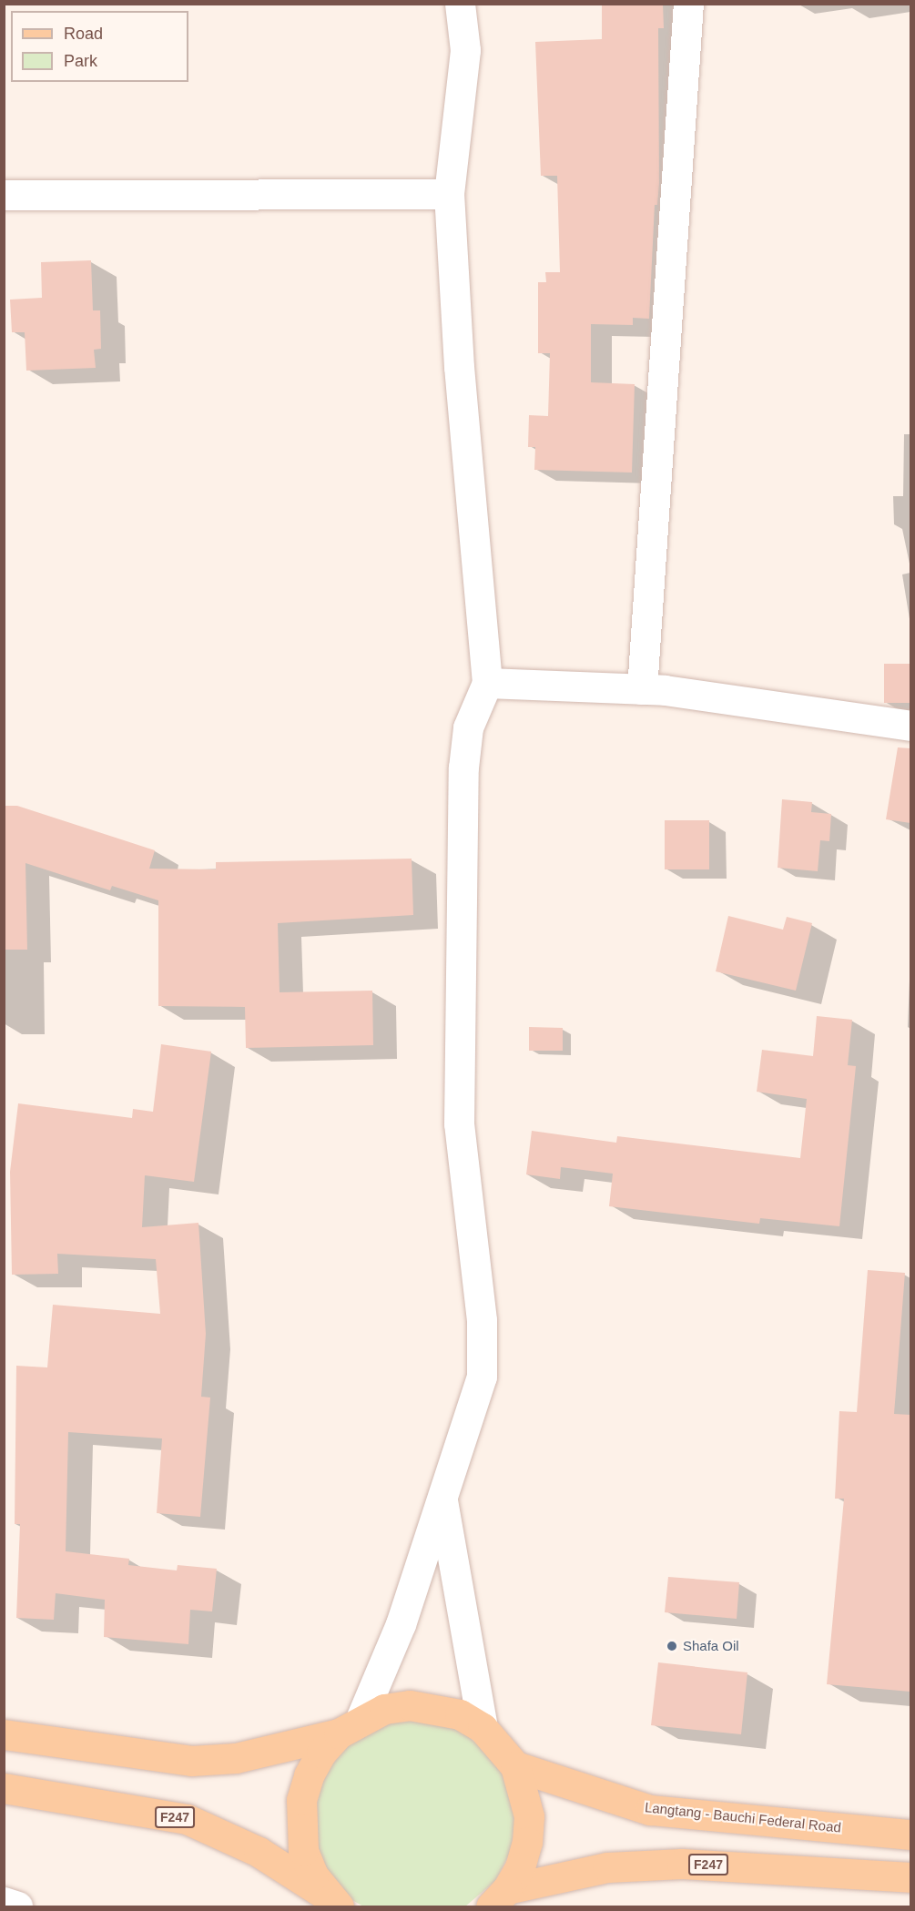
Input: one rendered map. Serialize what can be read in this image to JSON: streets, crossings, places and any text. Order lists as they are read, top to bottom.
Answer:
{
  "streets": {
    "main road": ["F247", "Langtang - Bauchi Federal Road"]
  },
  "crossings": [
    ["F247", "Langtang - Bauchi Federal Road"]
  ],
  "places": ["Shafa Oil"],
  "legend": ["Road", "Park"]
}
